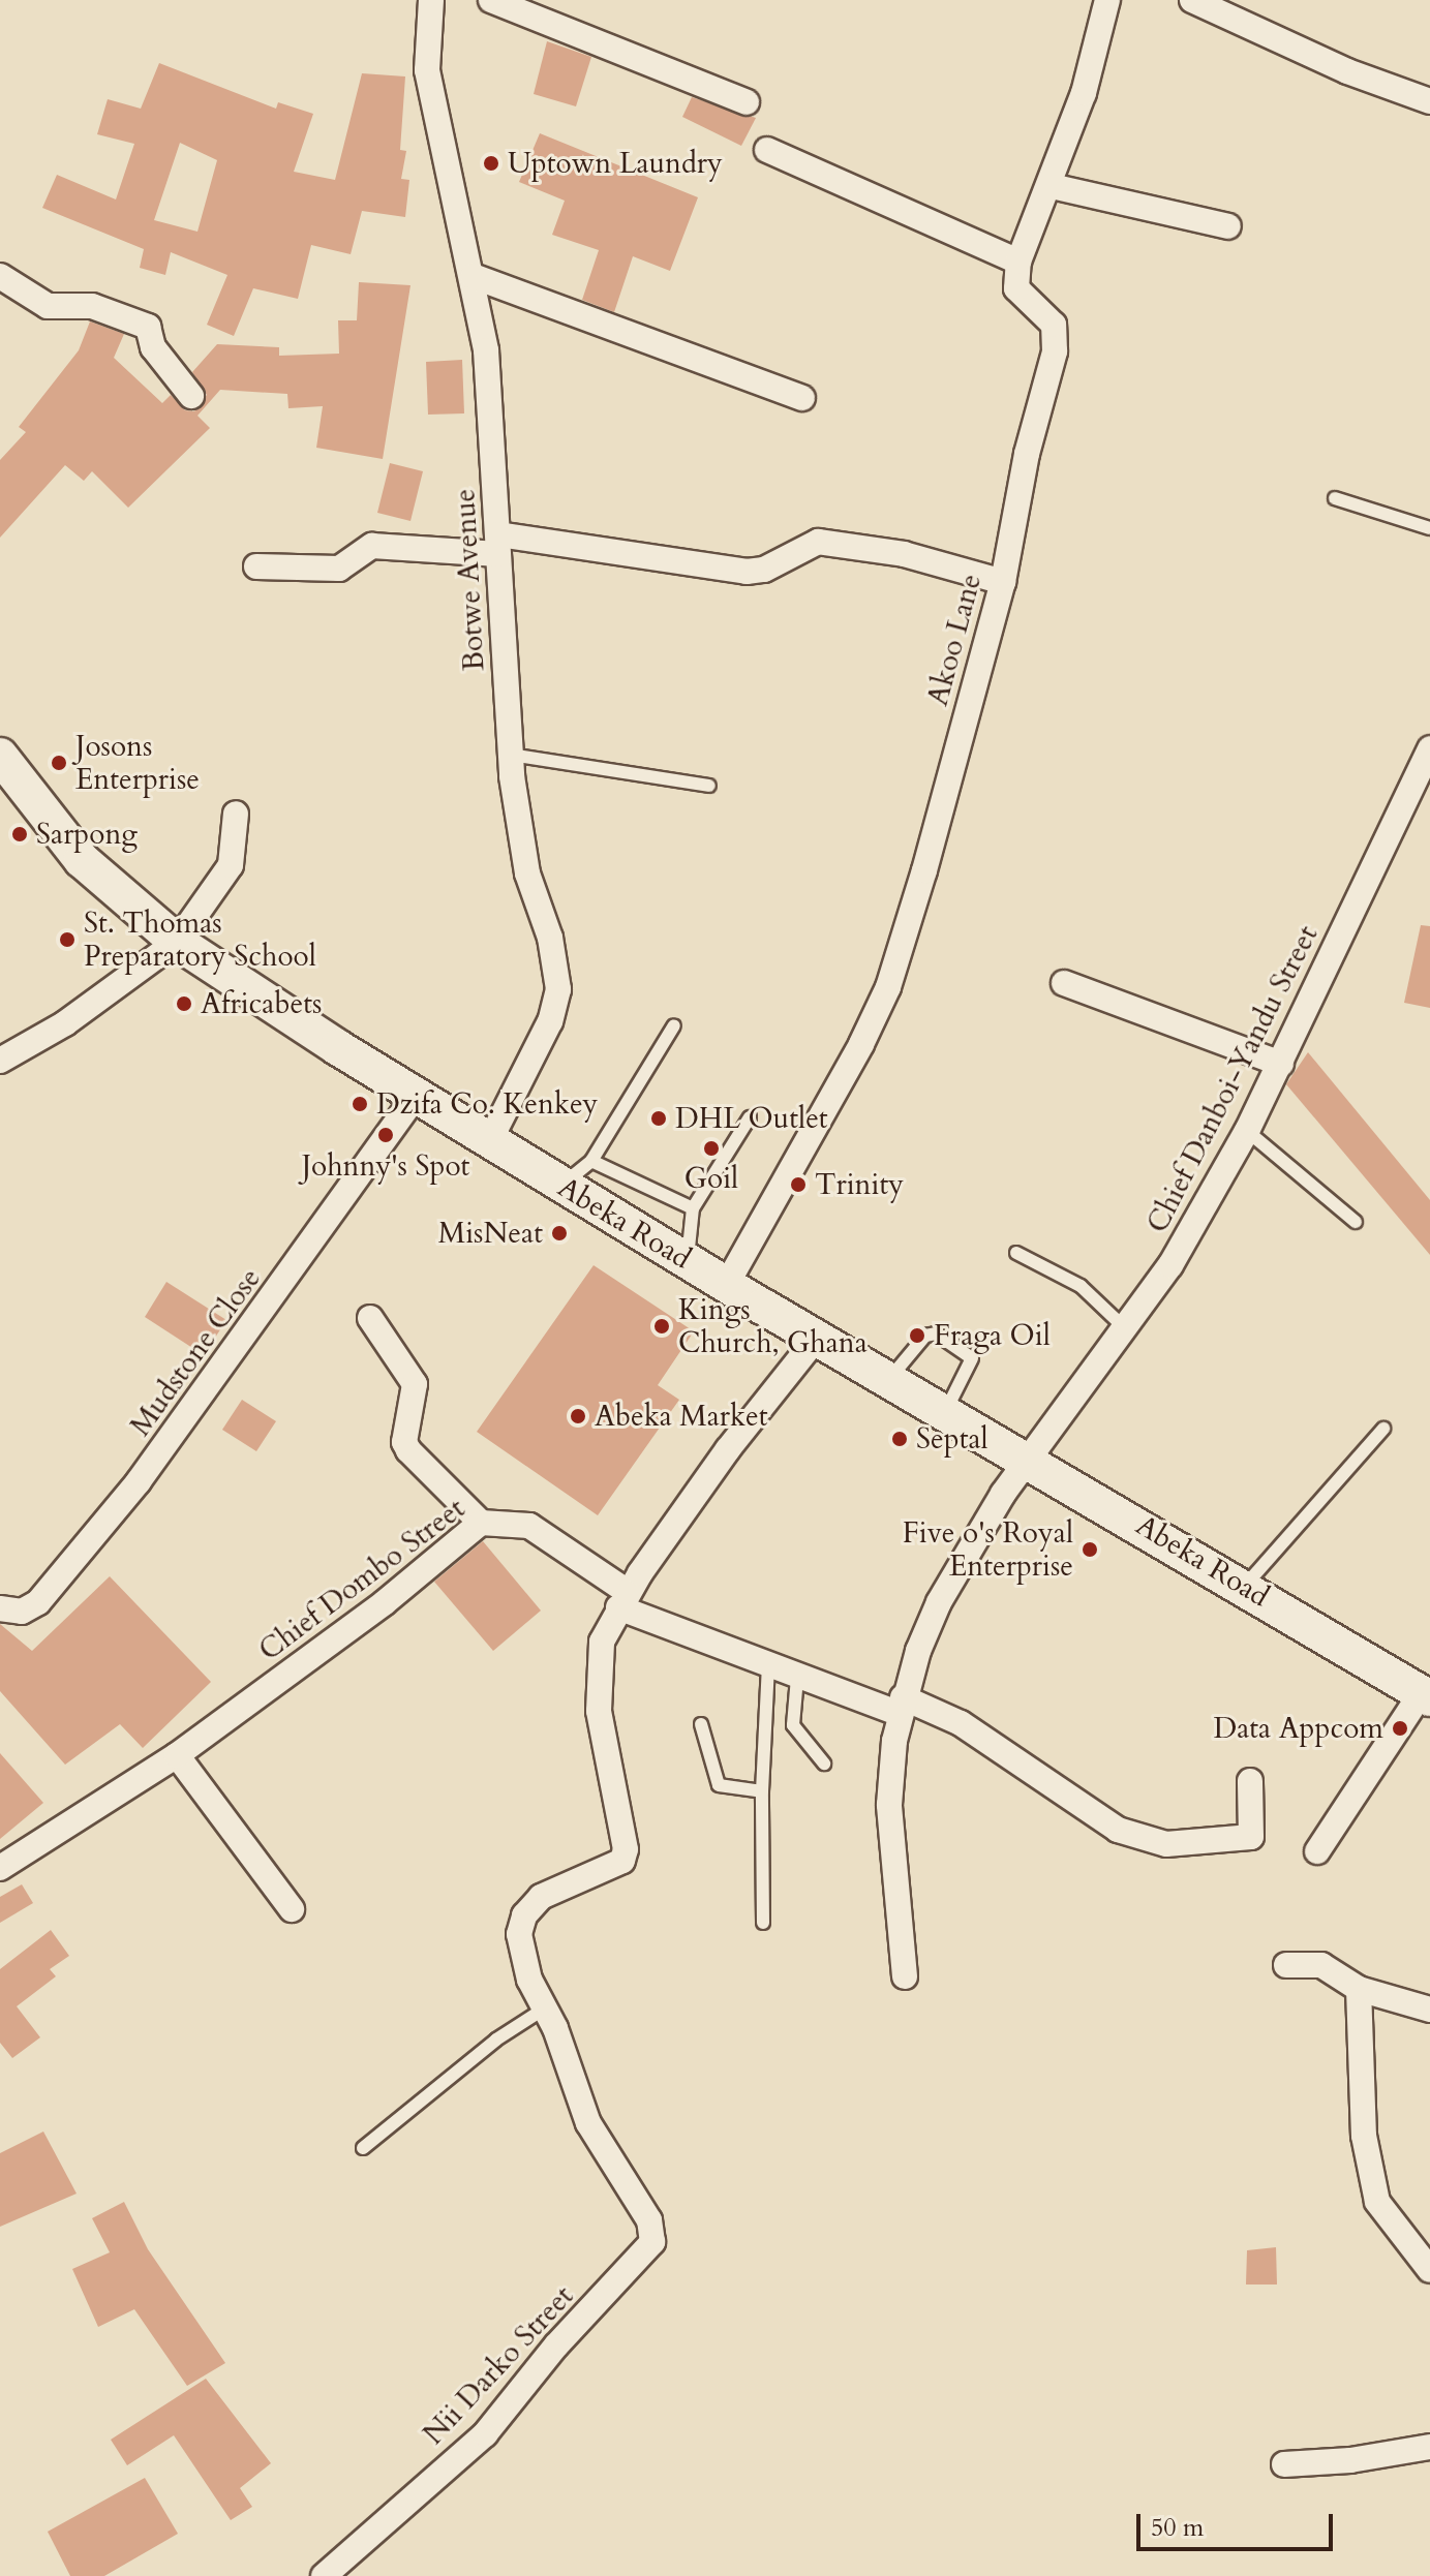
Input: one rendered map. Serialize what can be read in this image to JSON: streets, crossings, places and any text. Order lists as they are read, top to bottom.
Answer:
{
  "streets": {
    "street": [
      "Botwe Avenue",
      "Akoo Lane",
      "Chief Danboi-Yandu Street",
      "Abeka Road",
      "Mudstone Close",
      "Chief Dombo Street",
      "Nii Darko Street"
    ]
  },
  "crossings": [
    ["Botwe Avenue", "Abeka Road"],
    ["Akoo Lane", "Abeka Road"],
    ["Chief Danboi-Yandu Street", "Abeka Road"],
    ["Chief Danboi-Yandu Street", "Chief Dombo Street"],
    ["Abeka Road", "Mudstone Close"]
  ],
  "places": [
    "Uptown Laundry",
    "Josons Enterprise",
    "Sarpong",
    "St. Thomas Preparatory School",
    "Africabets",
    "Dzifa Co. Kenkey",
    "DHL Outlet",
    "Johnny's Spot",
    "Goil",
    "Trinity",
    "MisNeat",
    "Kings Church, Ghana",
    "Fraga Oil",
    "Abeka Market",
    "Septal",
    "Five o's Royal Enterprise",
    "Data Appcom"
  ],
  "scale_bar": "50 m"
}
